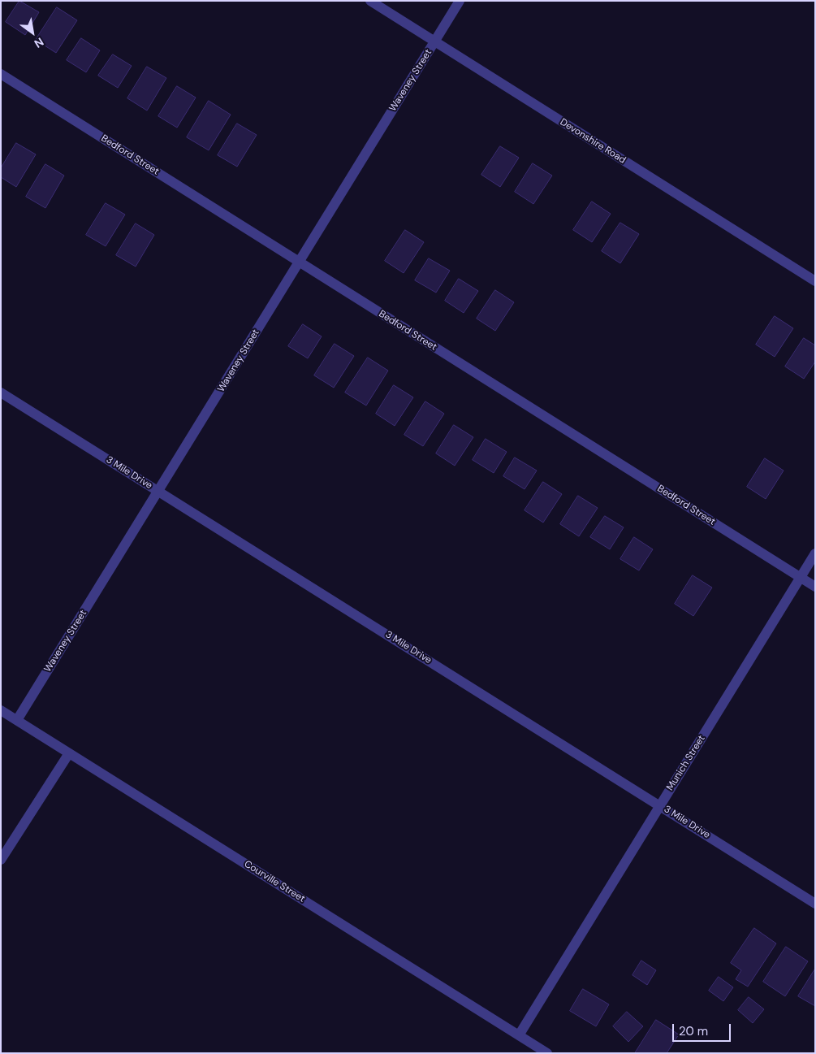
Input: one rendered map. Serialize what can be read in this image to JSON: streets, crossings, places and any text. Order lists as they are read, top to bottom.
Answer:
{
  "streets": {
    "street": [
      "Waveney Street",
      "Devonshire Road",
      "Bedford Street",
      "3 Mile Drive",
      "Munich Street",
      "Courville Street"
    ]
  },
  "crossings": [
    ["Waveney Street", "Devonshire Road"],
    ["Waveney Street", "Bedford Street"],
    ["Waveney Street", "3 Mile Drive"],
    ["Waveney Street", "Courville Street"],
    ["Bedford Street", "Munich Street"],
    ["3 Mile Drive", "Munich Street"],
    ["Munich Street", "Courville Street"]
  ],
  "scale_bar": "20 m",
  "north": "bottom right"
}
